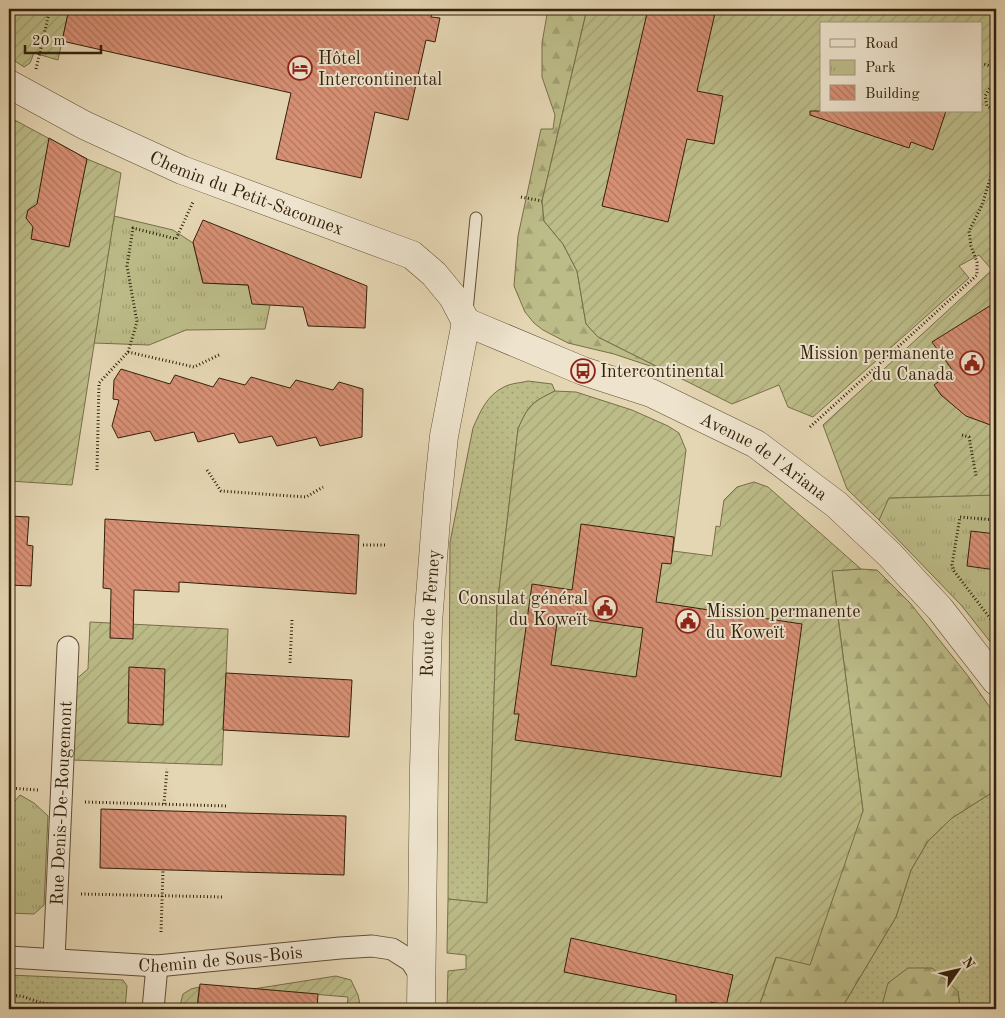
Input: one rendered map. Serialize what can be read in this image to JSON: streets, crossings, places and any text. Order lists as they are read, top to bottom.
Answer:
{
  "streets": {
    "street": [
      "Chemin du Petit-Saconnex",
      "Avenue de l'Ariana",
      "Route de Ferney",
      "Rue Denis-De-Rougemont",
      "Chemin de Sous-Bois"
    ]
  },
  "crossings": [
    ["Chemin du Petit-Saconnex", "Avenue de l'Ariana"],
    ["Chemin du Petit-Saconnex", "Route de Ferney"],
    ["Avenue de l'Ariana", "Route de Ferney"],
    ["Route de Ferney", "Chemin de Sous-Bois"],
    ["Rue Denis-De-Rougemont", "Chemin de Sous-Bois"]
  ],
  "places": {
    "hotel": ["Hôtel Intercontinental"],
    "public building": ["Mission permanente du Canada", "Consulat général du Koweït", "Mission permanente du Koweït"],
    "bus stop": ["Intercontinental"]
  },
  "legend": ["Road", "Park", "Building"],
  "scale_bar": "20 m",
  "north": "top right"
}
